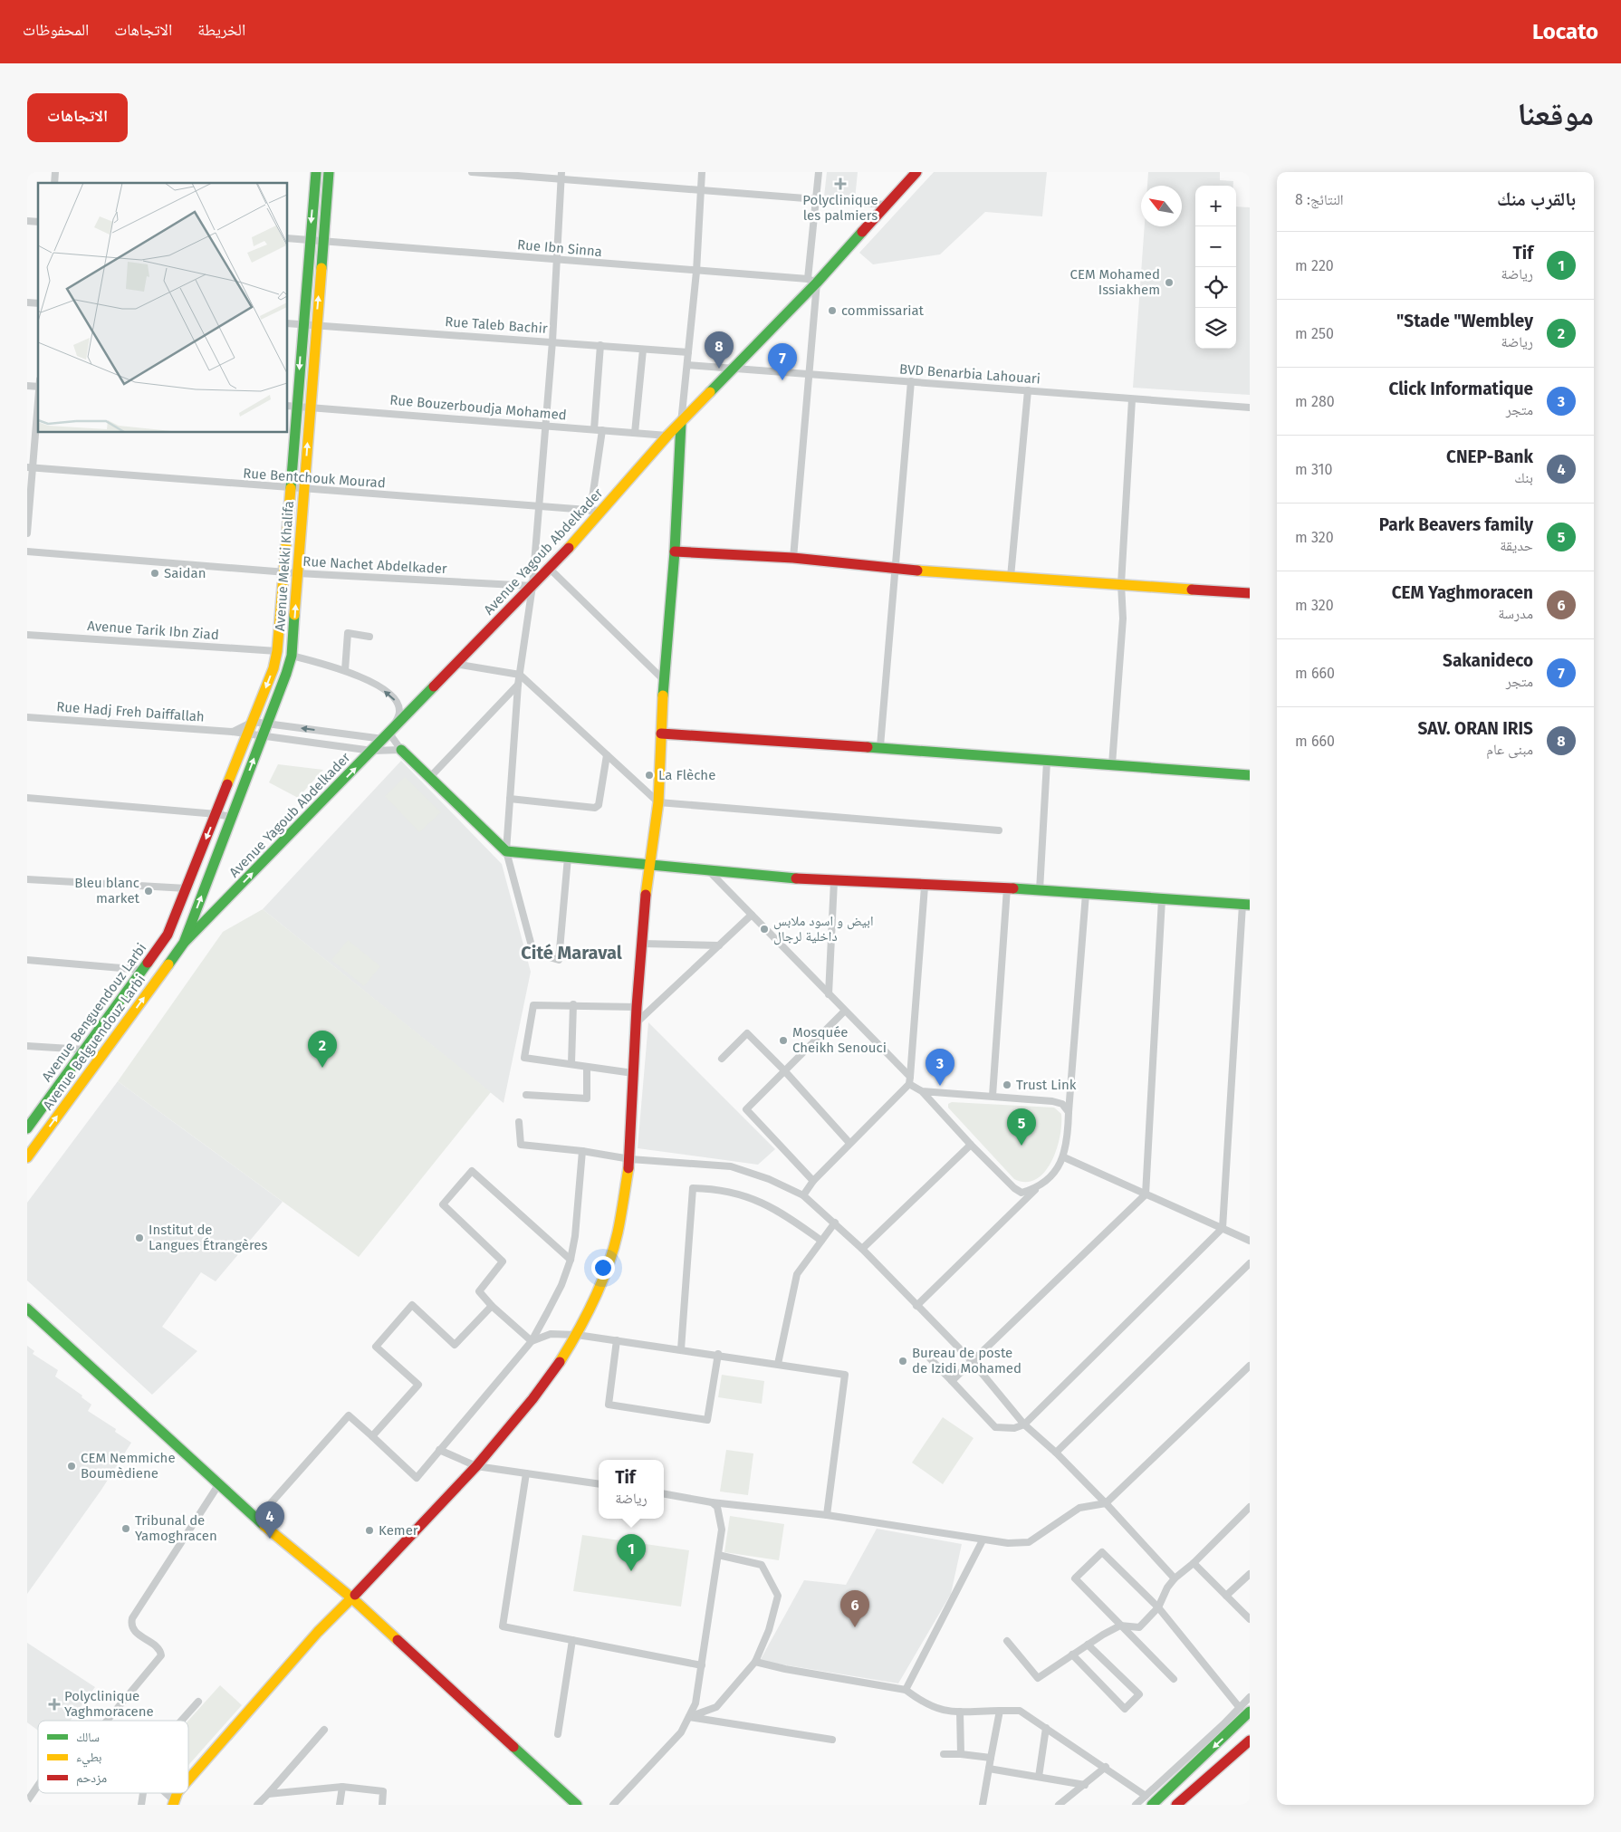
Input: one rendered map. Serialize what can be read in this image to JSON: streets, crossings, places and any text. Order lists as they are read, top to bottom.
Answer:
{
  "streets": {
    "main road": [
      "Avenue Yagoub Abdelkader",
      "Avenue Mekki Khalifa",
      "Avenue Benguendouz Larbi",
      "Avenue Belguendouz Larbi"
    ],
    "street": [
      "Rue Ibn Sinna",
      "Rue Taleb Bachir",
      "BVD Benarbia Lahouari",
      "Rue Bouzerboudja Mohamed",
      "Rue Bentchouk Mourad",
      "Rue Nachet Abdelkader",
      "Avenue Tarik Ibn Ziad",
      "Rue Hadj Freh Daiffallah"
    ]
  },
  "crossings": [
    ["Rue Ibn Sinna", "Avenue Yagoub Abdelkader"],
    ["Rue Ibn Sinna", "Avenue Mekki Khalifa"],
    ["Rue Taleb Bachir", "Avenue Mekki Khalifa"],
    ["BVD Benarbia Lahouari", "Avenue Yagoub Abdelkader"],
    ["Rue Bouzerboudja Mohamed", "Avenue Yagoub Abdelkader"],
    ["Rue Bouzerboudja Mohamed", "Avenue Mekki Khalifa"],
    ["Rue Bentchouk Mourad", "Avenue Yagoub Abdelkader"],
    ["Rue Bentchouk Mourad", "Avenue Mekki Khalifa"],
    ["Avenue Yagoub Abdelkader", "Rue Nachet Abdelkader"],
    ["Avenue Yagoub Abdelkader", "Avenue Mekki Khalifa"],
    ["Avenue Yagoub Abdelkader", "Rue Hadj Freh Daiffallah"],
    ["Avenue Yagoub Abdelkader", "Avenue Belguendouz Larbi"],
    ["Rue Nachet Abdelkader", "Avenue Mekki Khalifa"],
    ["Avenue Mekki Khalifa", "Avenue Tarik Ibn Ziad"],
    ["Avenue Mekki Khalifa", "Rue Hadj Freh Daiffallah"],
    ["Avenue Mekki Khalifa", "Avenue Benguendouz Larbi"],
    ["Avenue Mekki Khalifa", "Avenue Belguendouz Larbi"]
  ],
  "one_way": ["Avenue Belguendouz Larbi"],
  "districts": ["Cité Maraval"],
  "places": {
    "health": ["Polyclinique les palmiers", "Polyclinique Yaghmoracene"],
    "other": [
      "CEM Mohamed Issiakhem",
      "commissariat",
      "Saidan",
      "La Flèche",
      "Bleu blanc market",
      "ابيض و اسود ملابس داخلية لرجال",
      "Mosquée Cheikh Senouci",
      "Trust Link",
      "Institut de Langues Étrangères",
      "Bureau de poste de Izidi Mohamed",
      "CEM Nemmiche Boumèdiene",
      "Tribunal de Yamoghracen",
      "Kemer"
    ]
  },
  "legend": ["سالك", "بطيء", "مزدحم"],
  "north": "top left",
  "page": {
    "header": "Locato",
    "nav": ["الخريطة", "الاتجاهات", "المحفوظات"],
    "title": "موقعنا",
    "buttons": "الاتجاهات",
    "heading": ["بالقرب منك", "النتائج: 8"],
    "map_buttons": ["+", "−"],
    "list": [
      {
        "mark": "1",
        "name": "Tif",
        "note": "رياضة",
        "value": "220 m"
      },
      {
        "mark": "2",
        "name": "Stade \"Wembley\"",
        "note": "رياضة",
        "value": "250 m"
      },
      {
        "mark": "3",
        "name": "Click Informatique",
        "note": "متجر",
        "value": "280 m"
      },
      {
        "mark": "4",
        "name": "CNEP-Bank",
        "note": "بنك",
        "value": "310 m"
      },
      {
        "mark": "5",
        "name": "Park Beavers family",
        "note": "حديقة",
        "value": "320 m"
      },
      {
        "mark": "6",
        "name": "CEM Yaghmoracen",
        "note": "مدرسة",
        "value": "320 m"
      },
      {
        "mark": "7",
        "name": "Sakanideco",
        "note": "متجر",
        "value": "660 m"
      },
      {
        "mark": "8",
        "name": "SAV. ORAN IRIS",
        "note": "مبنى عام",
        "value": "660 m"
      }
    ],
    "pins": [
      "8",
      "7",
      "2",
      "3",
      "5",
      "4",
      "1",
      "6"
    ],
    "popup": ["Tif", "رياضة"]
  }
}
